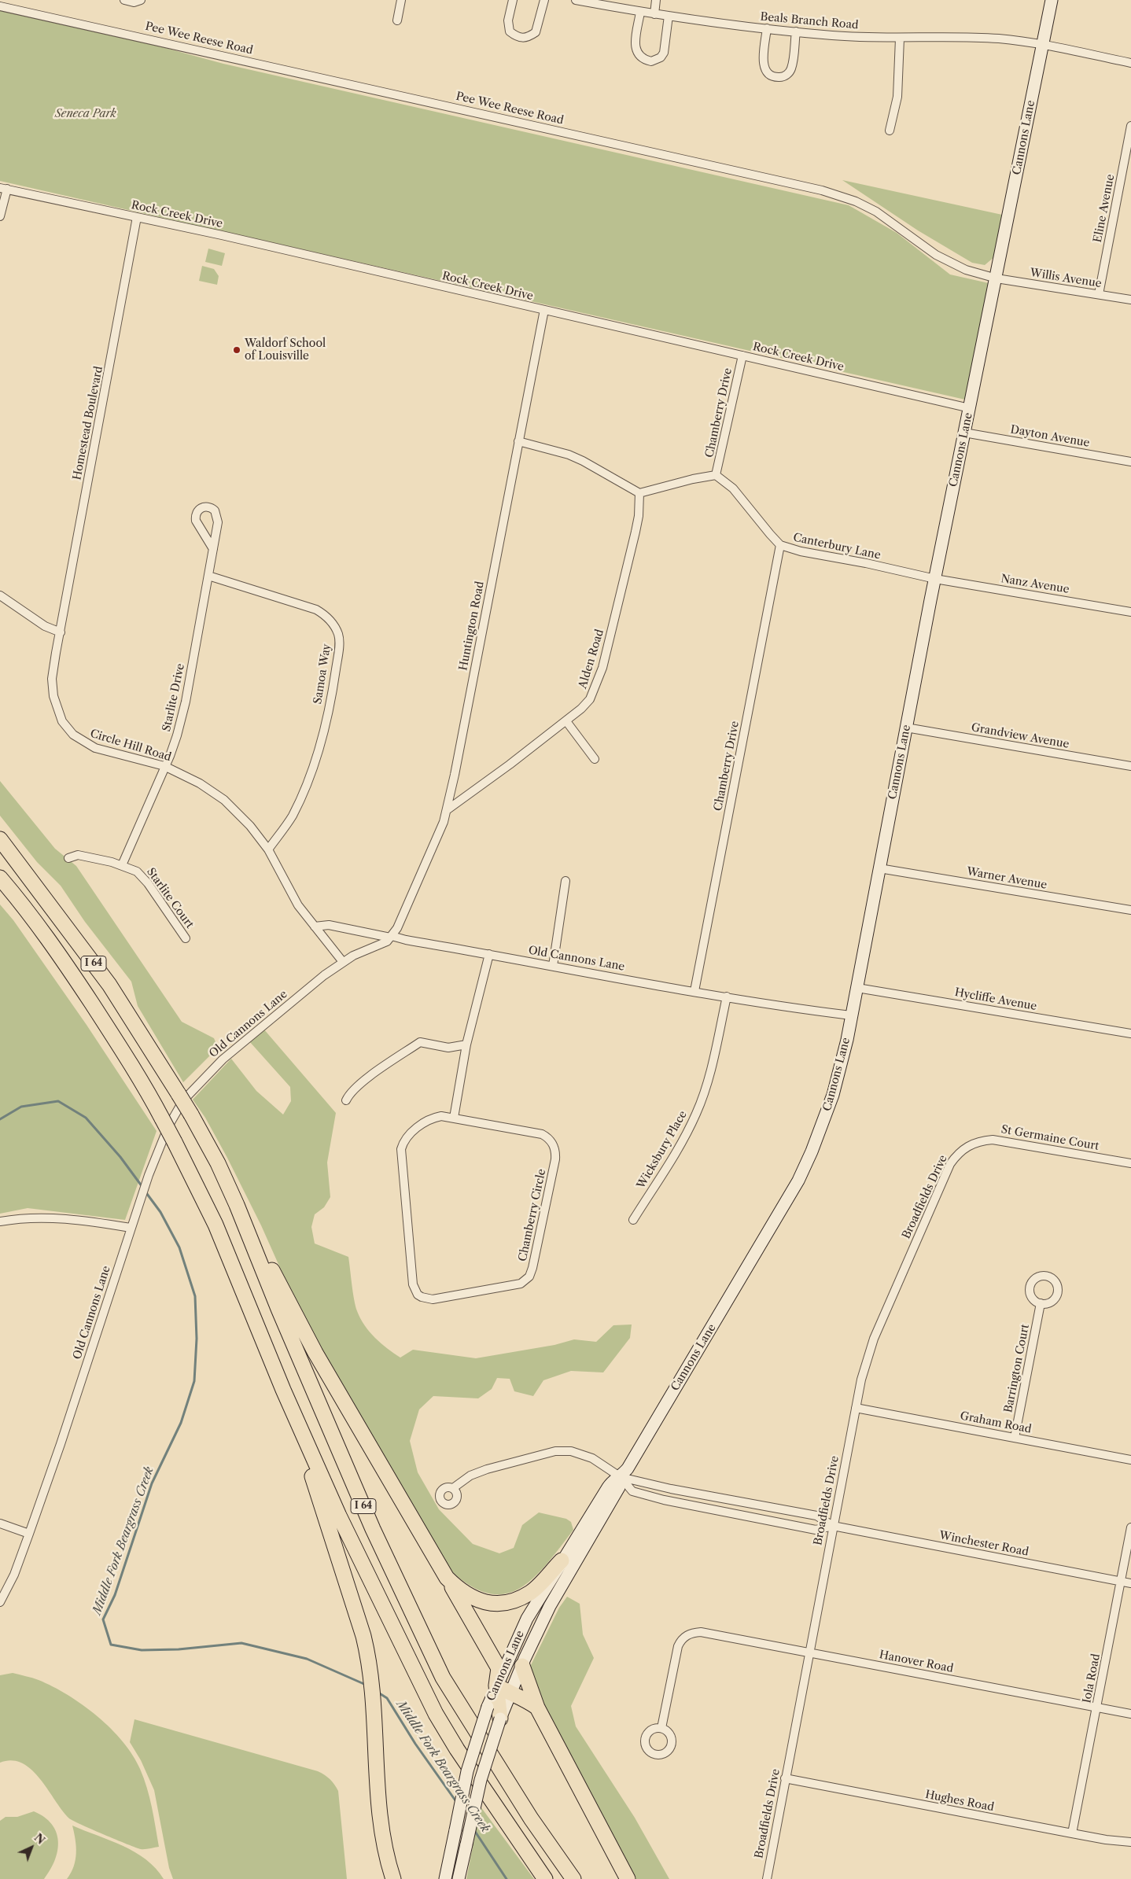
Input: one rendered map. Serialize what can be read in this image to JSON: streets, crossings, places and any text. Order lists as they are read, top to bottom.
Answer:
{
  "streets": {
    "highway": ["I 64"],
    "main road": ["Cannons Lane"],
    "street": [
      "Beals Branch Road",
      "Pee Wee Reese Road",
      "Eline Avenue",
      "Rock Creek Drive",
      "Willis Avenue",
      "Chamberry Drive",
      "Homestead Boulevard",
      "Dayton Avenue",
      "Canterbury Lane",
      "Nanz Avenue",
      "Huntington Road",
      "Alden Road",
      "Samoa Way",
      "Starlite Drive",
      "Grandview Avenue",
      "Circle Hill Road",
      "Warner Avenue",
      "Starlite Court",
      "Old Cannons Lane",
      "Hycliffe Avenue",
      "St Germaine Court",
      "Wicksbury Place",
      "Broadfields Drive",
      "Chamberry Circle",
      "Barrington Court",
      "Graham Road",
      "Winchester Road",
      "Hanover Road",
      "Iola Road",
      "Hughes Road"
    ]
  },
  "crossings": [
    ["Beals Branch Road", "Cannons Lane"],
    ["Pee Wee Reese Road", "Cannons Lane"],
    ["Pee Wee Reese Road", "Willis Avenue"],
    ["Cannons Lane", "Rock Creek Drive"],
    ["Cannons Lane", "Willis Avenue"],
    ["Cannons Lane", "Dayton Avenue"],
    ["Cannons Lane", "Canterbury Lane"],
    ["Cannons Lane", "Nanz Avenue"],
    ["Cannons Lane", "Grandview Avenue"],
    ["Cannons Lane", "Warner Avenue"],
    ["Cannons Lane", "Old Cannons Lane"],
    ["Cannons Lane", "Hycliffe Avenue"],
    ["Cannons Lane", "Winchester Road"],
    ["Eline Avenue", "Willis Avenue"],
    ["Rock Creek Drive", "Chamberry Drive"],
    ["Rock Creek Drive", "Homestead Boulevard"],
    ["Rock Creek Drive", "Huntington Road"],
    ["Chamberry Drive", "Canterbury Lane"],
    ["Chamberry Drive", "Old Cannons Lane"],
    ["Homestead Boulevard", "Circle Hill Road"],
    ["Canterbury Lane", "Nanz Avenue"],
    ["Huntington Road", "Alden Road"],
    ["Huntington Road", "Old Cannons Lane"],
    ["Samoa Way", "Starlite Drive"],
    ["Samoa Way", "Circle Hill Road"],
    ["Starlite Drive", "Circle Hill Road"],
    ["Starlite Drive", "Starlite Court"],
    ["Circle Hill Road", "Old Cannons Lane"],
    ["Old Cannons Lane", "Wicksbury Place"],
    ["St Germaine Court", "Broadfields Drive"],
    ["Broadfields Drive", "Graham Road"],
    ["Broadfields Drive", "Winchester Road"],
    ["Broadfields Drive", "Hanover Road"],
    ["Broadfields Drive", "Hughes Road"],
    ["Barrington Court", "Graham Road"],
    ["Winchester Road", "Iola Road"],
    ["Hanover Road", "Iola Road"],
    ["Iola Road", "Hughes Road"]
  ],
  "water": ["Middle Fork Beargrass Creek"],
  "parks": ["Seneca Park"],
  "places": ["Waldorf School of Louisville"],
  "north": "top right"
}
